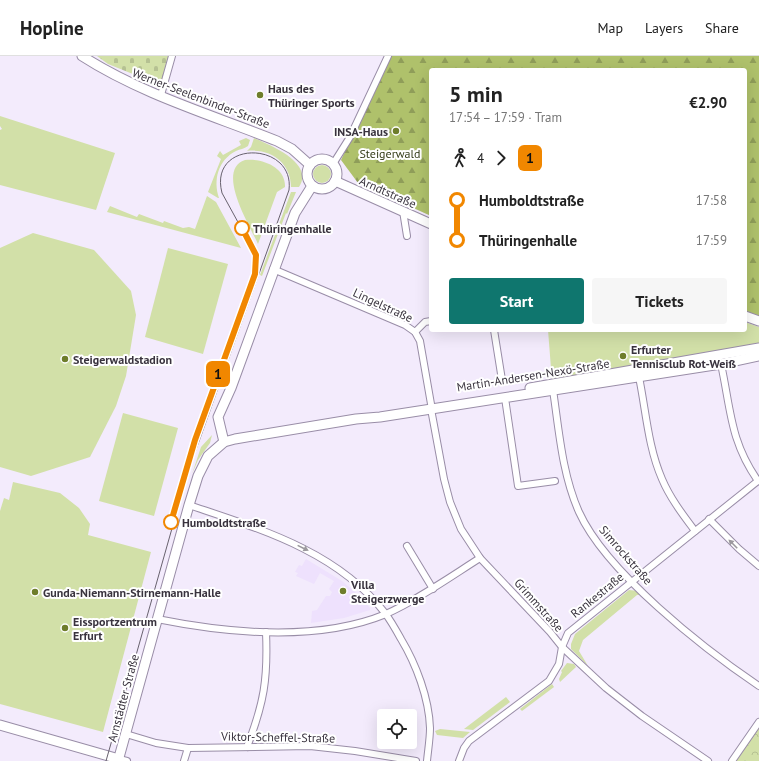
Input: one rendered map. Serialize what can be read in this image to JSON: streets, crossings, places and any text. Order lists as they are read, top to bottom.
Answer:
{
  "streets": {
    "main road": [
      "Werner-Seelenbinder-Straße",
      "Arndtstraße",
      "Martin-Andersen-Nexö-Straße",
      "Arnstädter Straße"
    ],
    "street": [
      "Lingelstraße",
      "Simrockstraße",
      "Rankestraße",
      "Grimmstraße",
      "Viktor-Scheffel-Straße"
    ]
  },
  "crossings": [
    ["Werner-Seelenbinder-Straße", "Arndtstraße"],
    ["Lingelstraße", "Martin-Andersen-Nexö-Straße"],
    ["Lingelstraße", "Grimmstraße"],
    ["Martin-Andersen-Nexö-Straße", "Simrockstraße"],
    ["Martin-Andersen-Nexö-Straße", "Grimmstraße"],
    ["Martin-Andersen-Nexö-Straße", "Arnstädter Straße"],
    ["Simrockstraße", "Rankestraße"],
    ["Rankestraße", "Grimmstraße"],
    ["Arnstädter Straße", "Viktor-Scheffel-Straße"]
  ],
  "parks": ["Steigerwald"],
  "places": [
    "Haus des Thüringer Sports",
    "INSA-Haus",
    "Thüringenhalle",
    "Erfurter Tennisclub Rot-Weiß",
    "Steigerwaldstadion",
    "Humboldtstraße",
    "Villa Steigerzwerge",
    "Gunda-Niemann-Stirnemann-Halle",
    "Eissportzentrum Erfurt"
  ],
  "lines": ["tram line 1"],
  "page": {
    "header": "Hopline",
    "nav": ["Map", "Layers", "Share"],
    "on_map": "1",
    "heading": ["5 min", "17:54 – 17:59 · Tram", "€2.90"],
    "legs": ["4", "1"],
    "list": [
      {
        "name": "Humboldtstraße",
        "value": "17:58"
      },
      {
        "name": "Thüringenhalle",
        "value": "17:59"
      }
    ],
    "buttons": ["Start", "Tickets"]
  }
}
